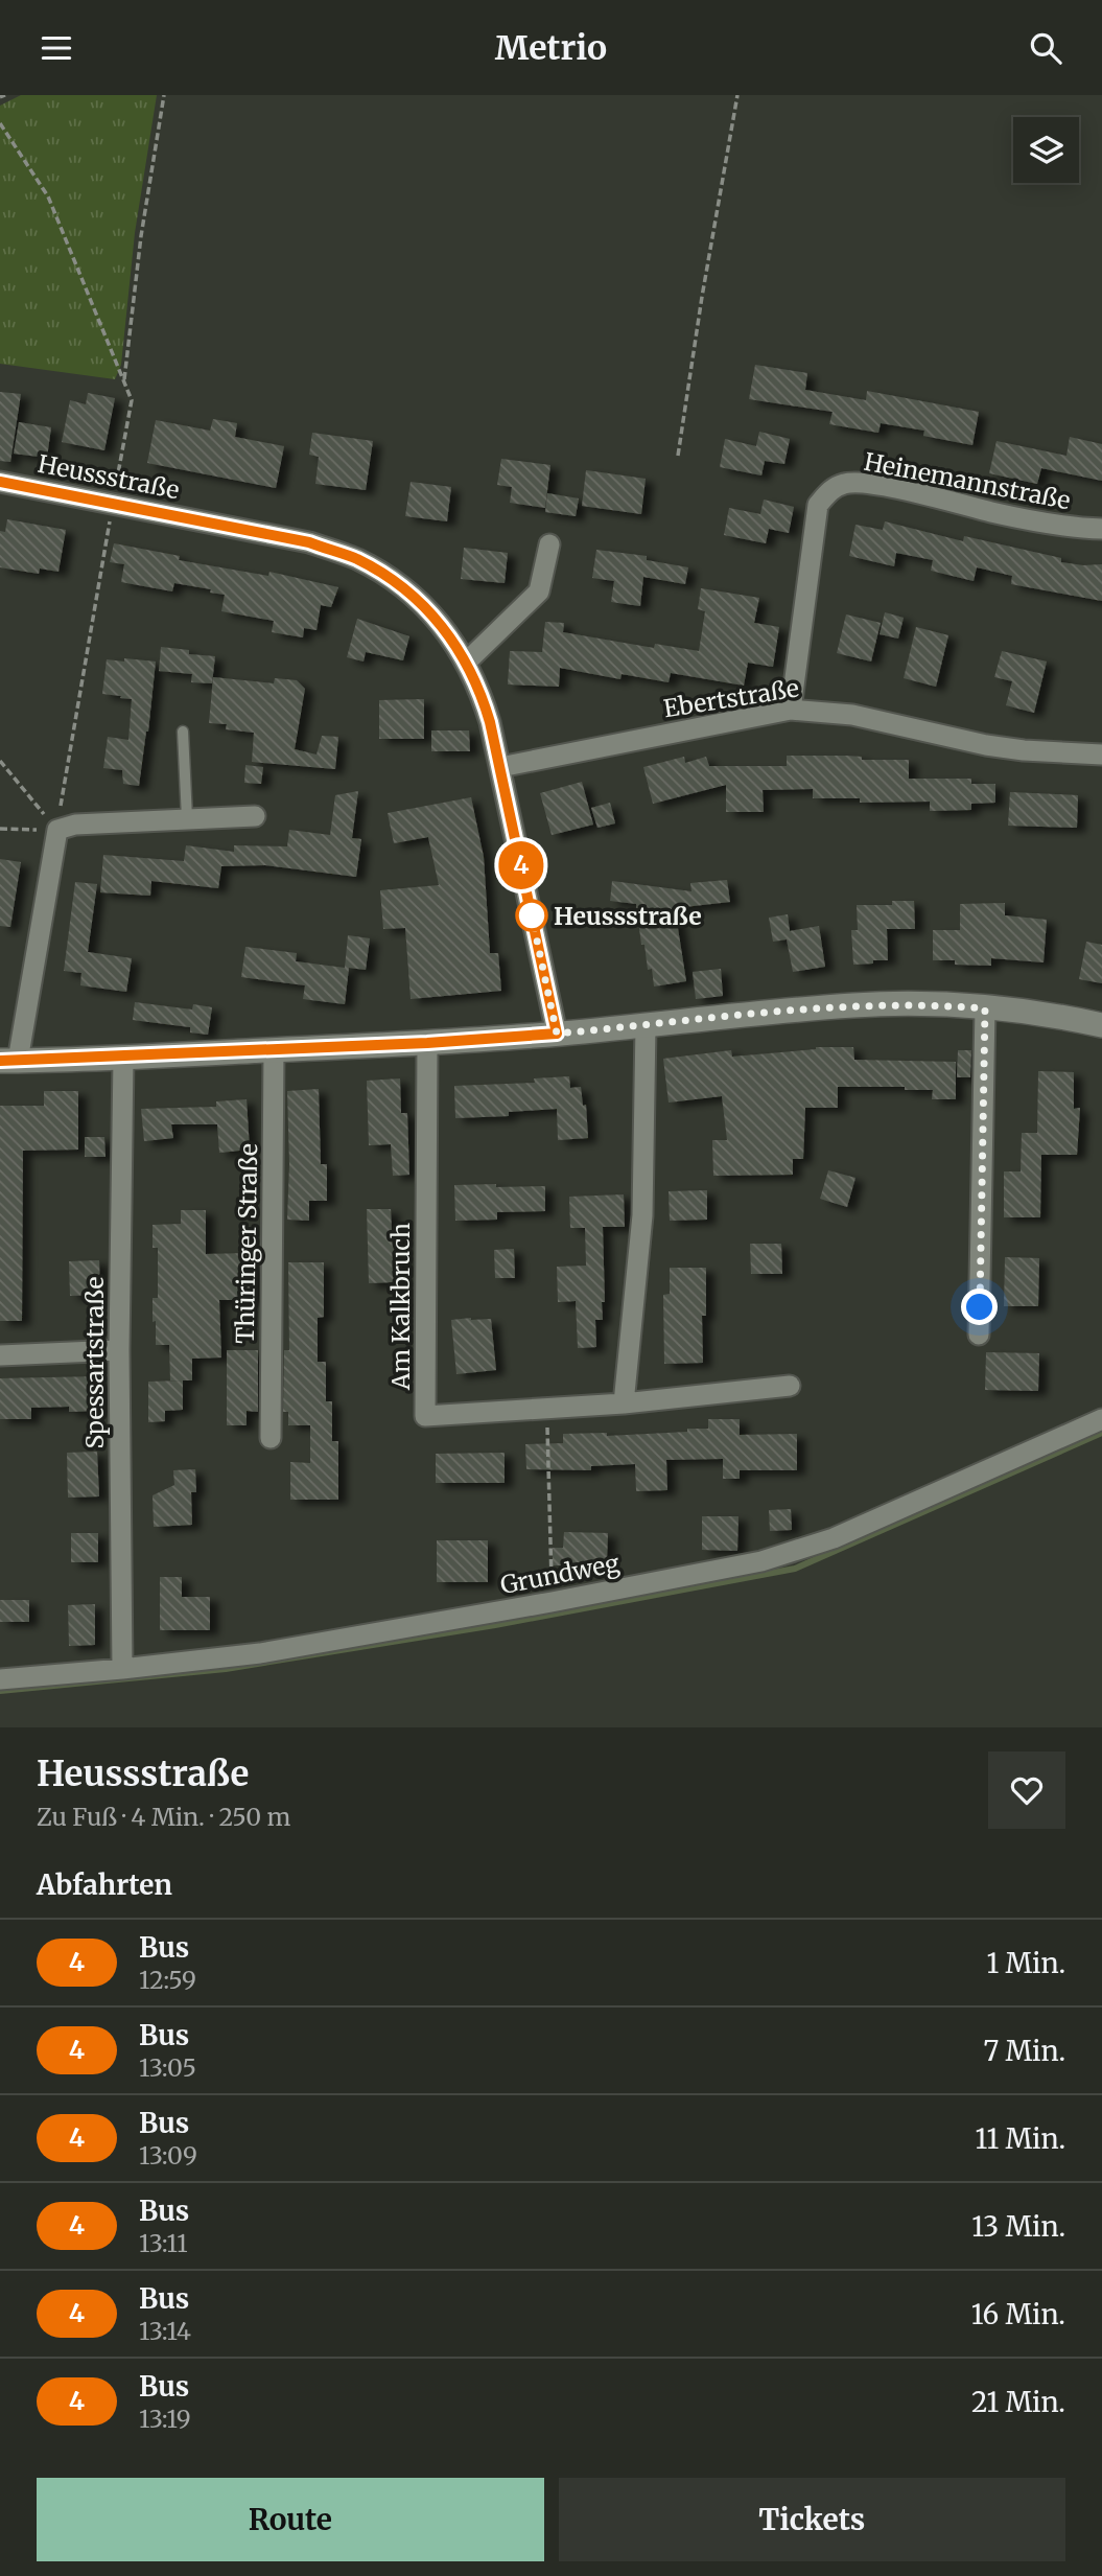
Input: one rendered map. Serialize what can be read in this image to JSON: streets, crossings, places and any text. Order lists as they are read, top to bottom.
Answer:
{
  "streets": {
    "street": [
      "Heussstraße",
      "Heinemannstraße",
      "Ebertstraße",
      "Thüringer Straße",
      "Am Kalkbruch",
      "Spessartstraße",
      "Grundweg"
    ]
  },
  "crossings": [
    ["Heussstraße", "Ebertstraße"],
    ["Heinemannstraße", "Ebertstraße"],
    ["Spessartstraße", "Grundweg"]
  ],
  "places": ["Heussstraße"],
  "lines": ["bus line 4"],
  "page": {
    "header": "Metrio",
    "on_map": "4",
    "heading": [
      ["Heussstraße", "Zu Fuß · 4 Min. · 250 m"],
      "Abfahrten"
    ],
    "list": [
      {
        "mark": "4",
        "name": "Bus",
        "note": "12:59",
        "value": "1 Min."
      },
      {
        "mark": "4",
        "name": "Bus",
        "note": "13:05",
        "value": "7 Min."
      },
      {
        "mark": "4",
        "name": "Bus",
        "note": "13:09",
        "value": "11 Min."
      },
      {
        "mark": "4",
        "name": "Bus",
        "note": "13:11",
        "value": "13 Min."
      },
      {
        "mark": "4",
        "name": "Bus",
        "note": "13:14",
        "value": "16 Min."
      },
      {
        "mark": "4",
        "name": "Bus",
        "note": "13:19",
        "value": "21 Min."
      }
    ],
    "buttons": ["Route", "Tickets"]
  }
}
